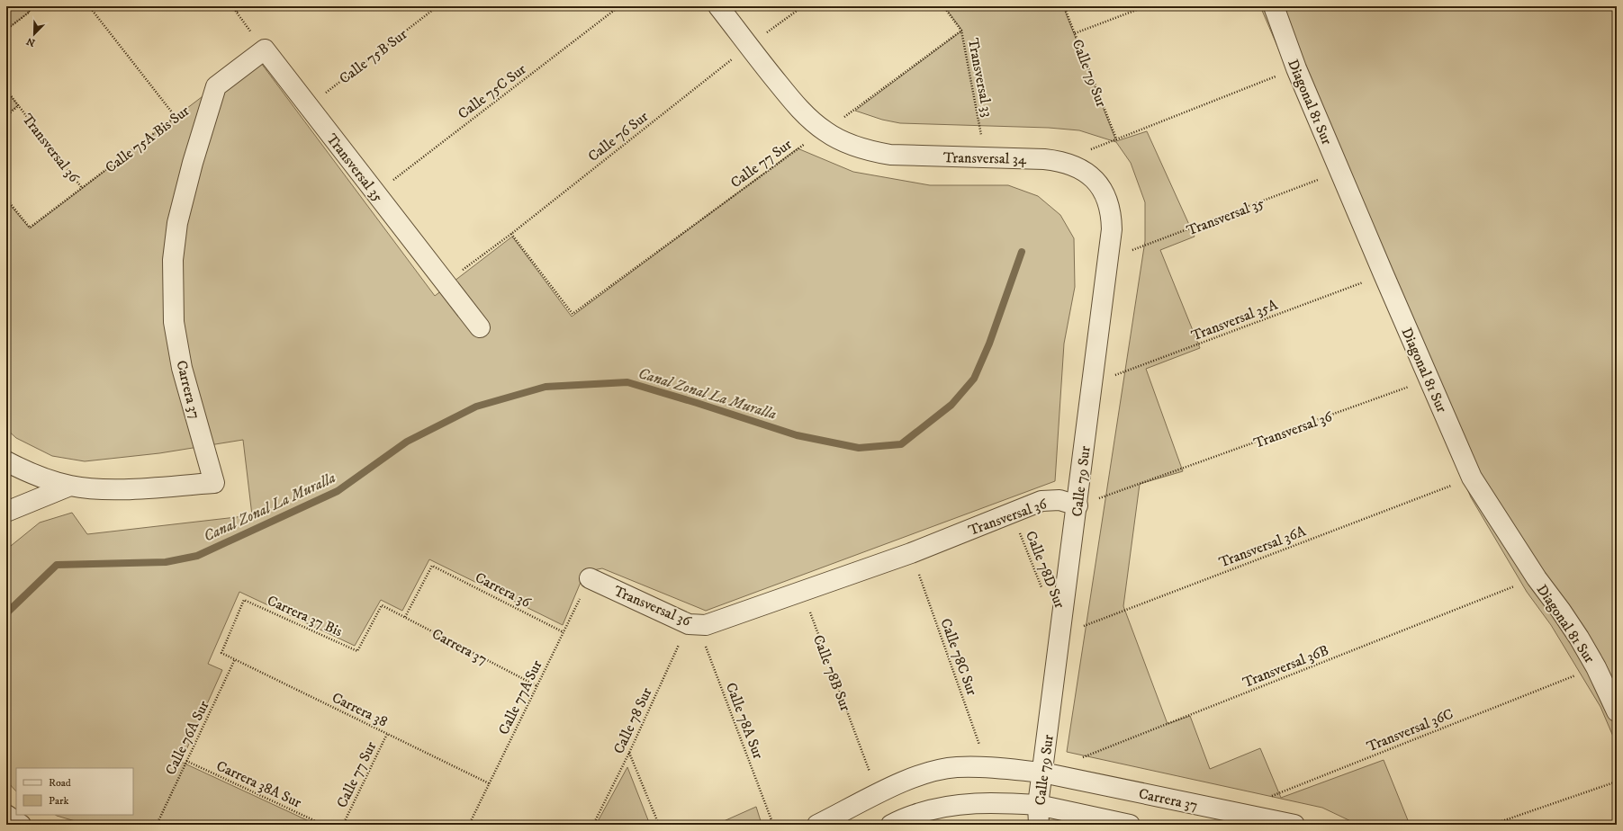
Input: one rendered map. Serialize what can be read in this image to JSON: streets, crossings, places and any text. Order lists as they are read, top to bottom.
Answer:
{
  "streets": {
    "street": [
      "Calle 79 Sur",
      "Diagonal 81 Sur",
      "Transversal 36",
      "Transversal 34",
      "Transversal 35",
      "Carrera 37"
    ],
    "path": [
      "Calle 75B Sur",
      "Transversal 33",
      "Calle 75C Sur",
      "Calle 76 Sur",
      "Calle 75A Bis Sur",
      "Calle 77 Sur",
      "Transversal 35A",
      "Transversal 36A",
      "Calle 78D Sur",
      "Carrera 36",
      "Carrera 37 Bis",
      "Calle 78C Sur",
      "Transversal 36B",
      "Calle 78B Sur",
      "Calle 77A Sur",
      "Carrera 38",
      "Calle 78 Sur",
      "Calle 78A Sur",
      "Transversal 36C",
      "Calle 76A Sur",
      "Carrera 38A Sur"
    ]
  },
  "crossings": [
    ["Calle 75B Sur", "Transversal 35"],
    ["Calle 79 Sur", "Transversal 36"],
    ["Calle 79 Sur", "Transversal 34"],
    ["Calle 79 Sur", "Transversal 35"],
    ["Calle 79 Sur", "Transversal 35A"],
    ["Calle 79 Sur", "Carrera 37"],
    ["Calle 79 Sur", "Transversal 36A"],
    ["Transversal 33", "Transversal 34"],
    ["Transversal 33", "Calle 77 Sur"],
    ["Calle 75C Sur", "Transversal 35"],
    ["Diagonal 81 Sur", "Transversal 36"],
    ["Diagonal 81 Sur", "Transversal 35"],
    ["Diagonal 81 Sur", "Transversal 35A"],
    ["Diagonal 81 Sur", "Transversal 36A"],
    ["Diagonal 81 Sur", "Transversal 36B"],
    ["Diagonal 81 Sur", "Transversal 36C"],
    ["Calle 76 Sur", "Transversal 34"],
    ["Calle 76 Sur", "Calle 77 Sur"],
    ["Calle 76 Sur", "Transversal 35"],
    ["Calle 75A Bis Sur", "Transversal 36"],
    ["Transversal 36", "Calle 78D Sur"],
    ["Transversal 36", "Calle 78C Sur"],
    ["Transversal 36", "Calle 78B Sur"],
    ["Transversal 36", "Calle 77A Sur"],
    ["Transversal 36", "Calle 78 Sur"],
    ["Transversal 36", "Calle 78A Sur"],
    ["Transversal 34", "Calle 77 Sur"],
    ["Calle 77 Sur", "Carrera 38"],
    ["Transversal 35", "Carrera 37"],
    ["Carrera 37", "Carrera 36"],
    ["Carrera 37", "Carrera 37 Bis"],
    ["Carrera 37", "Calle 78C Sur"],
    ["Carrera 37", "Calle 77A Sur"],
    ["Carrera 36", "Calle 77A Sur"],
    ["Carrera 37 Bis", "Carrera 38"],
    ["Calle 77A Sur", "Carrera 38"],
    ["Carrera 38", "Calle 76A Sur"],
    ["Calle 78 Sur", "Calle 78A Sur"],
    ["Calle 76A Sur", "Carrera 38A Sur"]
  ],
  "water": ["Canal Zonal La Muralla"],
  "legend": ["Road", "Park"],
  "north": "bottom left"
}
